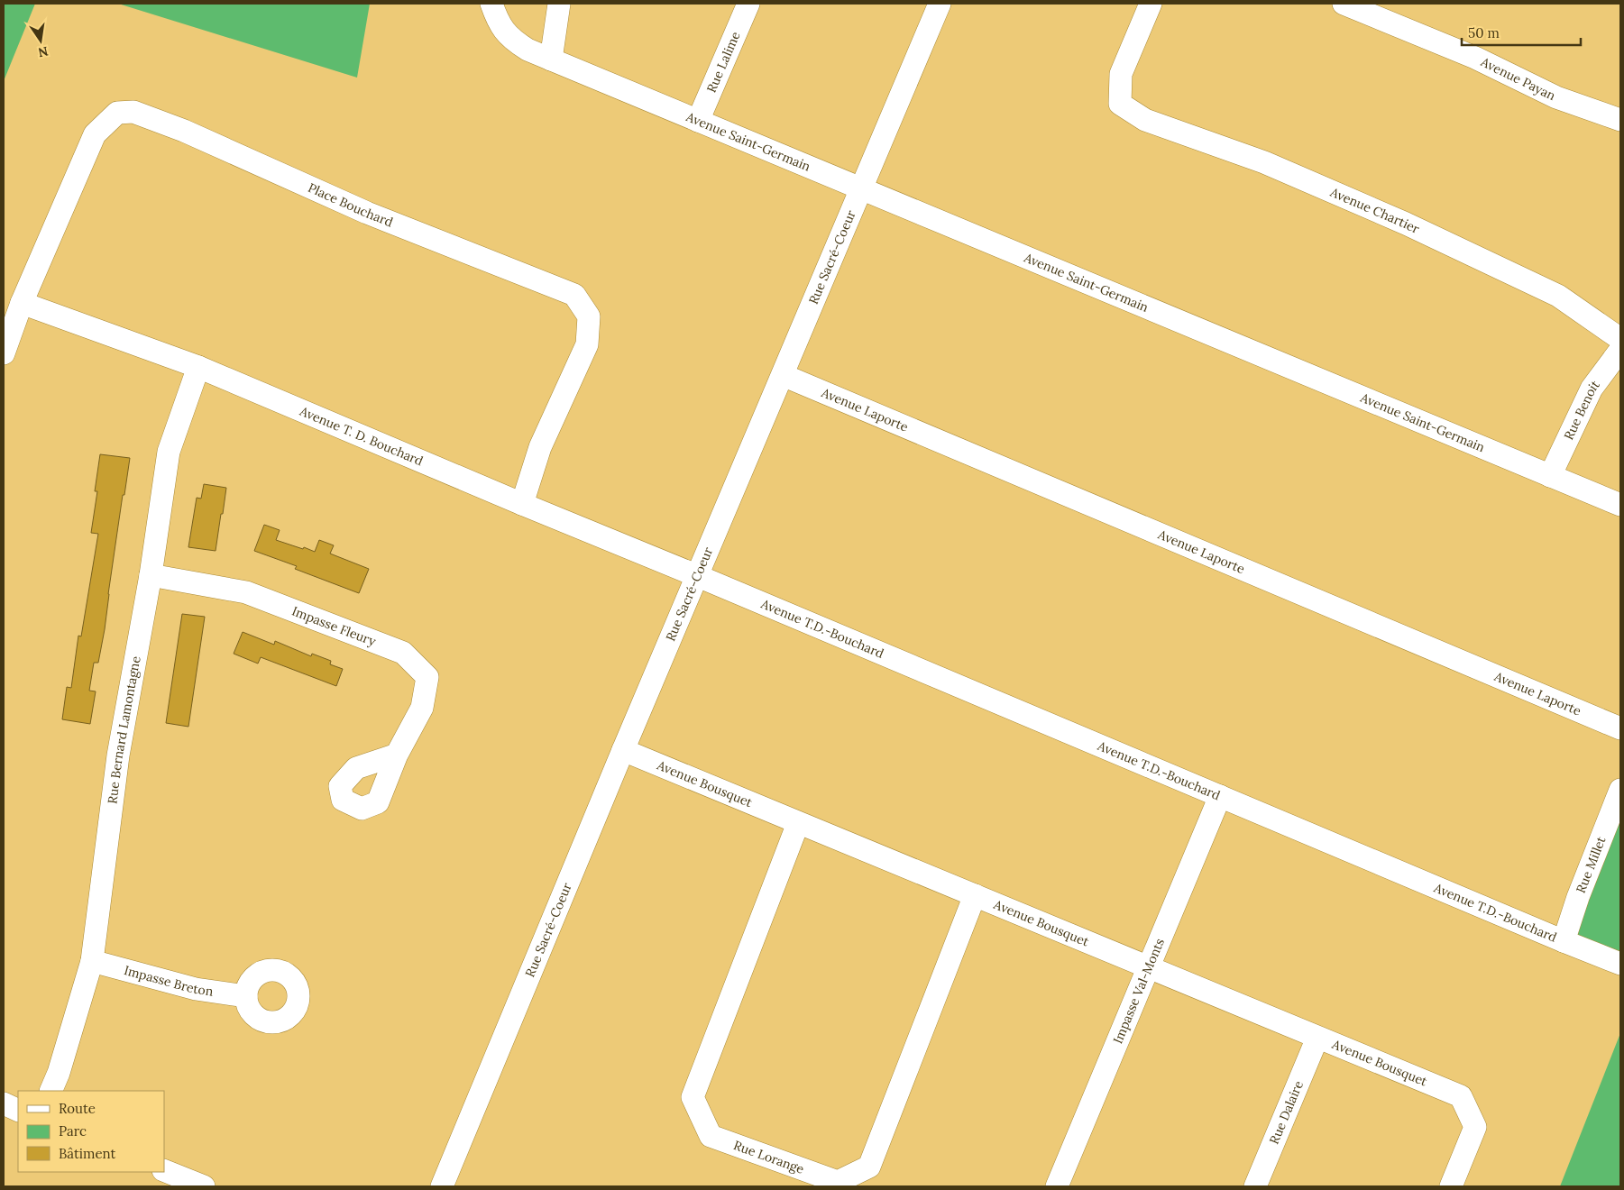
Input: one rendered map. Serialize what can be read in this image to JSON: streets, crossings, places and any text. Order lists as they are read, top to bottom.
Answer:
{
  "streets": {
    "street": [
      "Rue Lalime",
      "Avenue Payan",
      "Avenue Saint-Germain",
      "Place Bouchard",
      "Avenue Chartier",
      "Rue Sacré-Coeur",
      "Avenue Laporte",
      "Rue Benoit",
      "Avenue T. D. Bouchard",
      "Impasse Fleury",
      "Avenue T.D.-Bouchard",
      "Rue Bernard Lamontagne",
      "Avenue Bousquet",
      "Rue Millet",
      "Impasse Breton",
      "Impasse Val-Monts",
      "Rue Dalaire",
      "Rue Lorange"
    ]
  },
  "crossings": [
    ["Rue Lalime", "Avenue Saint-Germain"],
    ["Avenue Saint-Germain", "Rue Sacré-Coeur"],
    ["Avenue Saint-Germain", "Rue Benoit"],
    ["Place Bouchard", "Avenue T. D. Bouchard"],
    ["Rue Sacré-Coeur", "Avenue Laporte"],
    ["Rue Sacré-Coeur", "Avenue T. D. Bouchard"],
    ["Rue Sacré-Coeur", "Avenue T.D.-Bouchard"],
    ["Rue Sacré-Coeur", "Avenue Bousquet"],
    ["Avenue T. D. Bouchard", "Avenue T.D.-Bouchard"],
    ["Avenue T. D. Bouchard", "Rue Bernard Lamontagne"],
    ["Impasse Fleury", "Rue Bernard Lamontagne"],
    ["Avenue T.D.-Bouchard", "Rue Millet"],
    ["Avenue T.D.-Bouchard", "Impasse Val-Monts"],
    ["Rue Bernard Lamontagne", "Impasse Breton"],
    ["Avenue Bousquet", "Impasse Val-Monts"],
    ["Avenue Bousquet", "Rue Dalaire"],
    ["Avenue Bousquet", "Rue Lorange"]
  ],
  "legend": ["Route", "Parc", "Bâtiment"],
  "scale_bar": "50 m",
  "north": "bottom"
}
